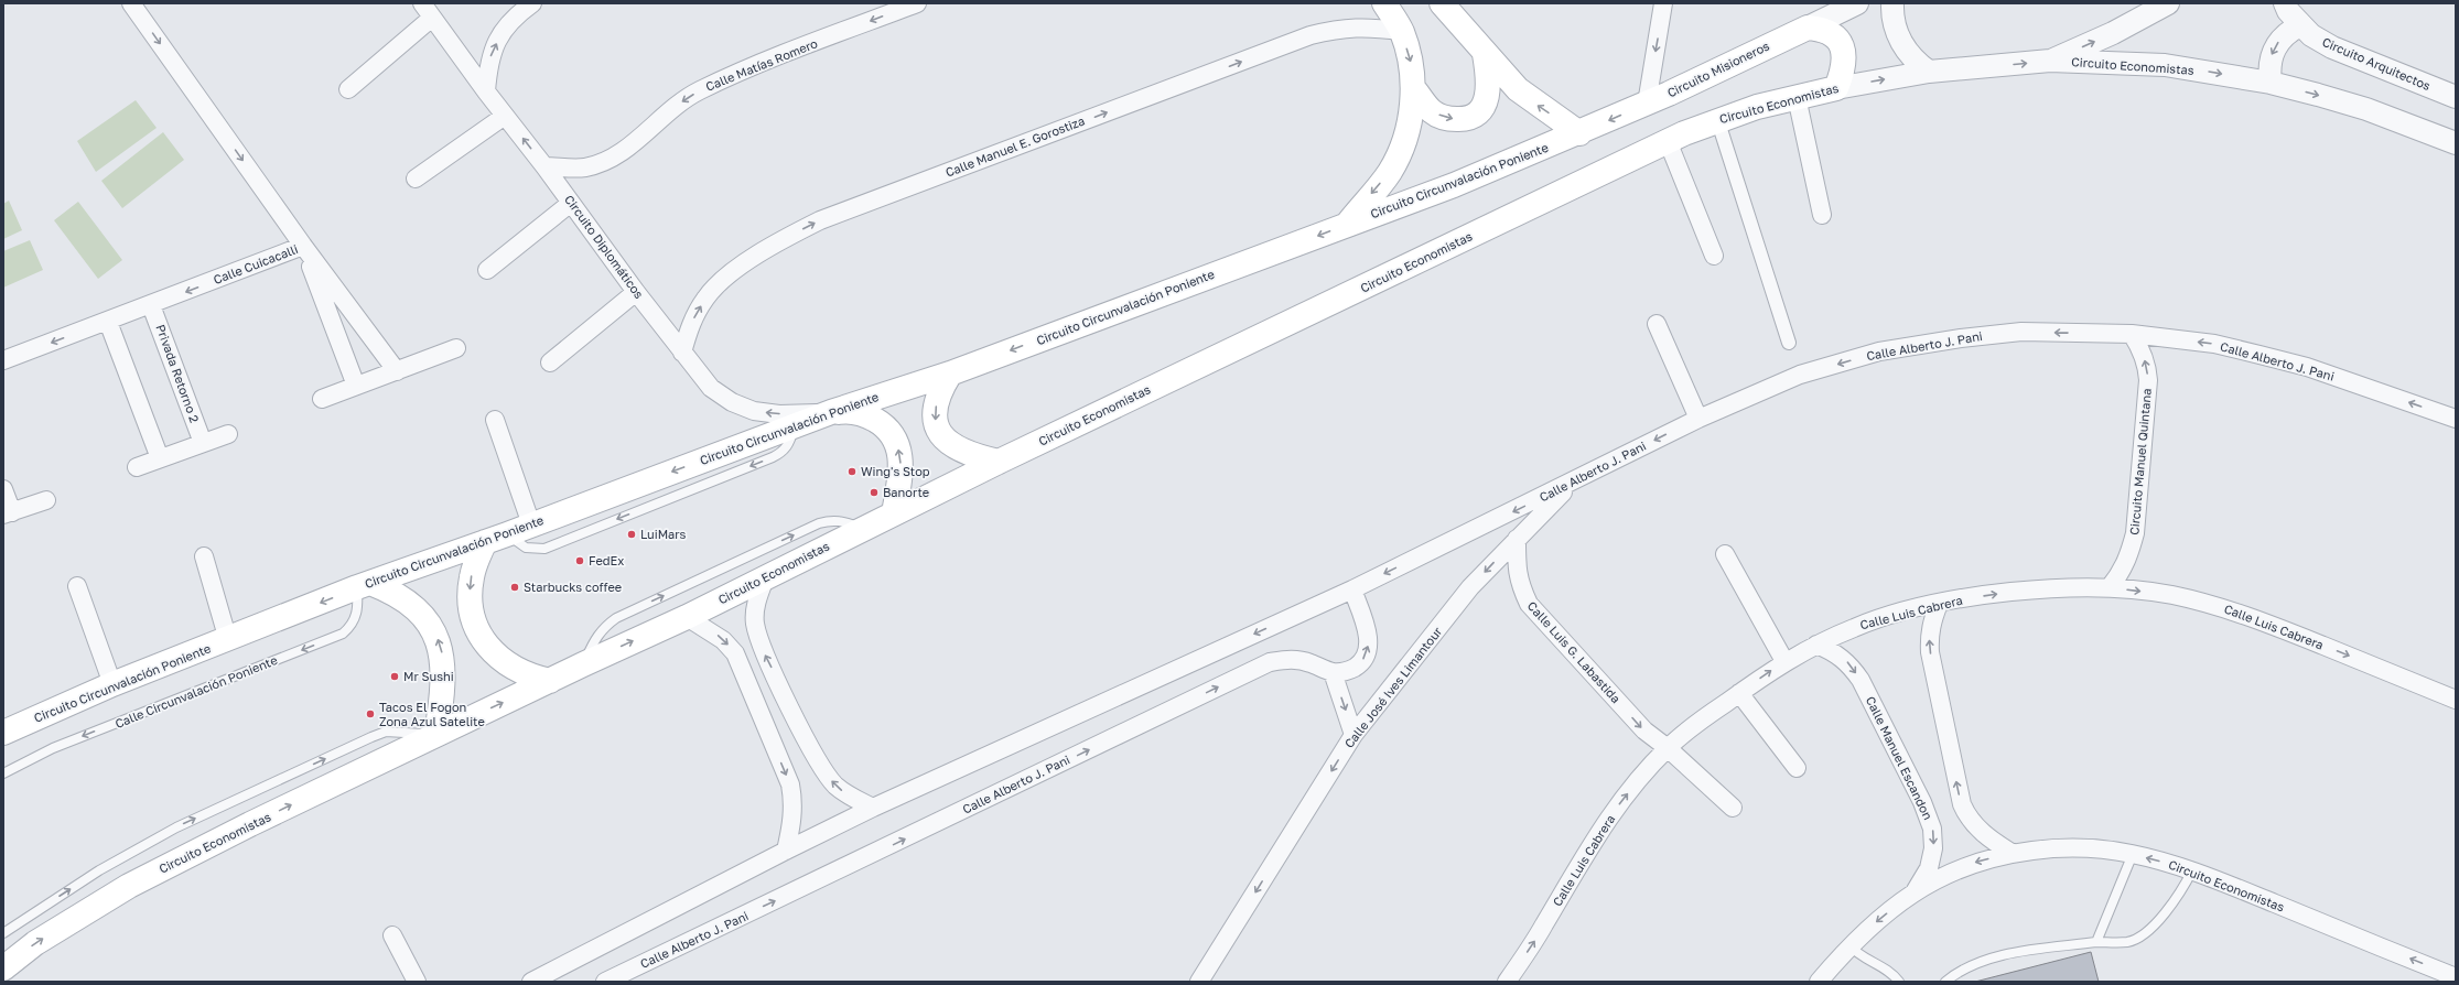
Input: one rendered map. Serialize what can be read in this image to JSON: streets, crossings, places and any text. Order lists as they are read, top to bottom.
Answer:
{
  "streets": {
    "main road": ["Circuito Economistas", "Circuito Misioneros", "Circuito Circunvalación Poniente"],
    "street": [
      "Circuito Arquitectos",
      "Calle Matías Romero",
      "Calle Manuel E. Gorostiza",
      "Circuito Diplomáticos",
      "Calle Cuicacalli",
      "Calle Alberto J. Pani",
      "Privada Retorno 2",
      "Circuito Manuel Quintana",
      "Calle Luis Cabrera",
      "Calle Luis G. Labastida",
      "Calle José Ives Limantour",
      "Calle Manuel Escandon"
    ],
    "lane": ["Calle Circunvalación Poniente"]
  },
  "crossings": [
    ["Calle Matías Romero", "Circuito Diplomáticos"],
    ["Circuito Economistas", "Calle Manuel Escandon"],
    ["Circuito Misioneros", "Circuito Circunvalación Poniente"],
    ["Calle Manuel E. Gorostiza", "Circuito Diplomáticos"],
    ["Circuito Circunvalación Poniente", "Circuito Diplomáticos"],
    ["Circuito Circunvalación Poniente", "Calle Circunvalación Poniente"],
    ["Calle Cuicacalli", "Privada Retorno 2"],
    ["Calle Alberto J. Pani", "Circuito Manuel Quintana"],
    ["Calle Alberto J. Pani", "Calle José Ives Limantour"],
    ["Circuito Manuel Quintana", "Calle Luis Cabrera"],
    ["Calle Luis Cabrera", "Calle Luis G. Labastida"],
    ["Calle Luis Cabrera", "Calle Manuel Escandon"],
    ["Calle Luis G. Labastida", "Calle José Ives Limantour"]
  ],
  "one_way": [
    "Calle Matías Romero",
    "Calle Manuel E. Gorostiza",
    "Circuito Circunvalación Poniente",
    "Circuito Diplomáticos",
    "Circuito Manuel Quintana",
    "Calle Luis Cabrera",
    "Calle Luis G. Labastida",
    "Calle José Ives Limantour",
    "Calle Circunvalación Poniente"
  ],
  "places": [
    "Wing's Stop",
    "Banorte",
    "LuiMars",
    "FedEx",
    "Starbucks coffee",
    "Mr Sushi",
    "Tacos El Fogon Zona Azul Satelite"
  ]
}
